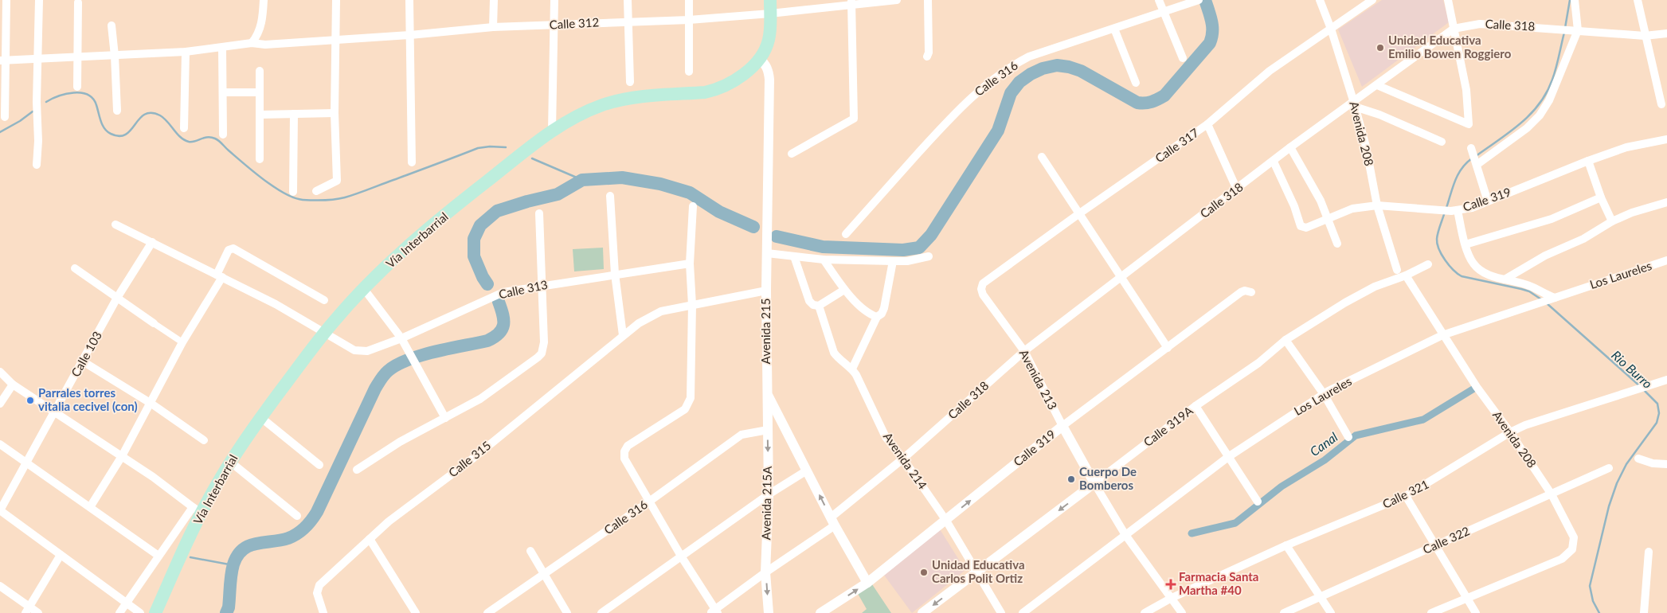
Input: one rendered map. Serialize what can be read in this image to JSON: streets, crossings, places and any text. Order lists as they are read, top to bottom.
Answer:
{
  "streets": {
    "main road": ["Vía Interbarrial"],
    "street": [
      "Calle 312",
      "Calle 318",
      "Calle 316",
      "Avenida 208",
      "Calle 317",
      "Calle 319",
      "Los Laureles",
      "Calle 313",
      "Avenida 215",
      "Calle 103",
      "Avenida 213",
      "Calle 319A",
      "Calle 315",
      "Avenida 214",
      "Calle 321",
      "Avenida 215A",
      "Calle 322"
    ]
  },
  "crossings": [
    ["Calle 312", "Vía Interbarrial"],
    ["Calle 318", "Avenida 208"],
    ["Calle 318", "Calle 319"],
    ["Calle 318", "Avenida 215"],
    ["Calle 318", "Avenida 213"],
    ["Calle 318", "Avenida 214"],
    ["Calle 318", "Avenida 215A"],
    ["Calle 316", "Avenida 215A"],
    ["Avenida 208", "Calle 317"],
    ["Avenida 208", "Calle 319"],
    ["Avenida 208", "Los Laureles"],
    ["Avenida 208", "Calle 319A"],
    ["Avenida 208", "Calle 321"],
    ["Avenida 208", "Calle 322"],
    ["Calle 317", "Avenida 213"],
    ["Calle 319", "Avenida 215"],
    ["Calle 319", "Avenida 213"],
    ["Calle 319", "Avenida 214"],
    ["Vía Interbarrial", "Calle 313"],
    ["Vía Interbarrial", "Avenida 215"],
    ["Los Laureles", "Avenida 213"],
    ["Calle 313", "Calle 103"],
    ["Avenida 215", "Calle 315"],
    ["Avenida 215", "Avenida 215A"],
    ["Avenida 213", "Calle 319A"],
    ["Avenida 213", "Calle 321"],
    ["Calle 319A", "Avenida 214"]
  ],
  "one_way": ["Avenida 215A"],
  "water": ["Rio Burro", "Canal"],
  "places": {
    "other": [
      "Unidad Educativa Emilio Bowen Roggiero",
      "Parrales torres vitalia cecivel (con)",
      "Cuerpo De Bomberos",
      "Unidad Educativa Carlos Polit Ortiz"
    ],
    "health": ["Farmacia Santa Martha #40"]
  }
}
